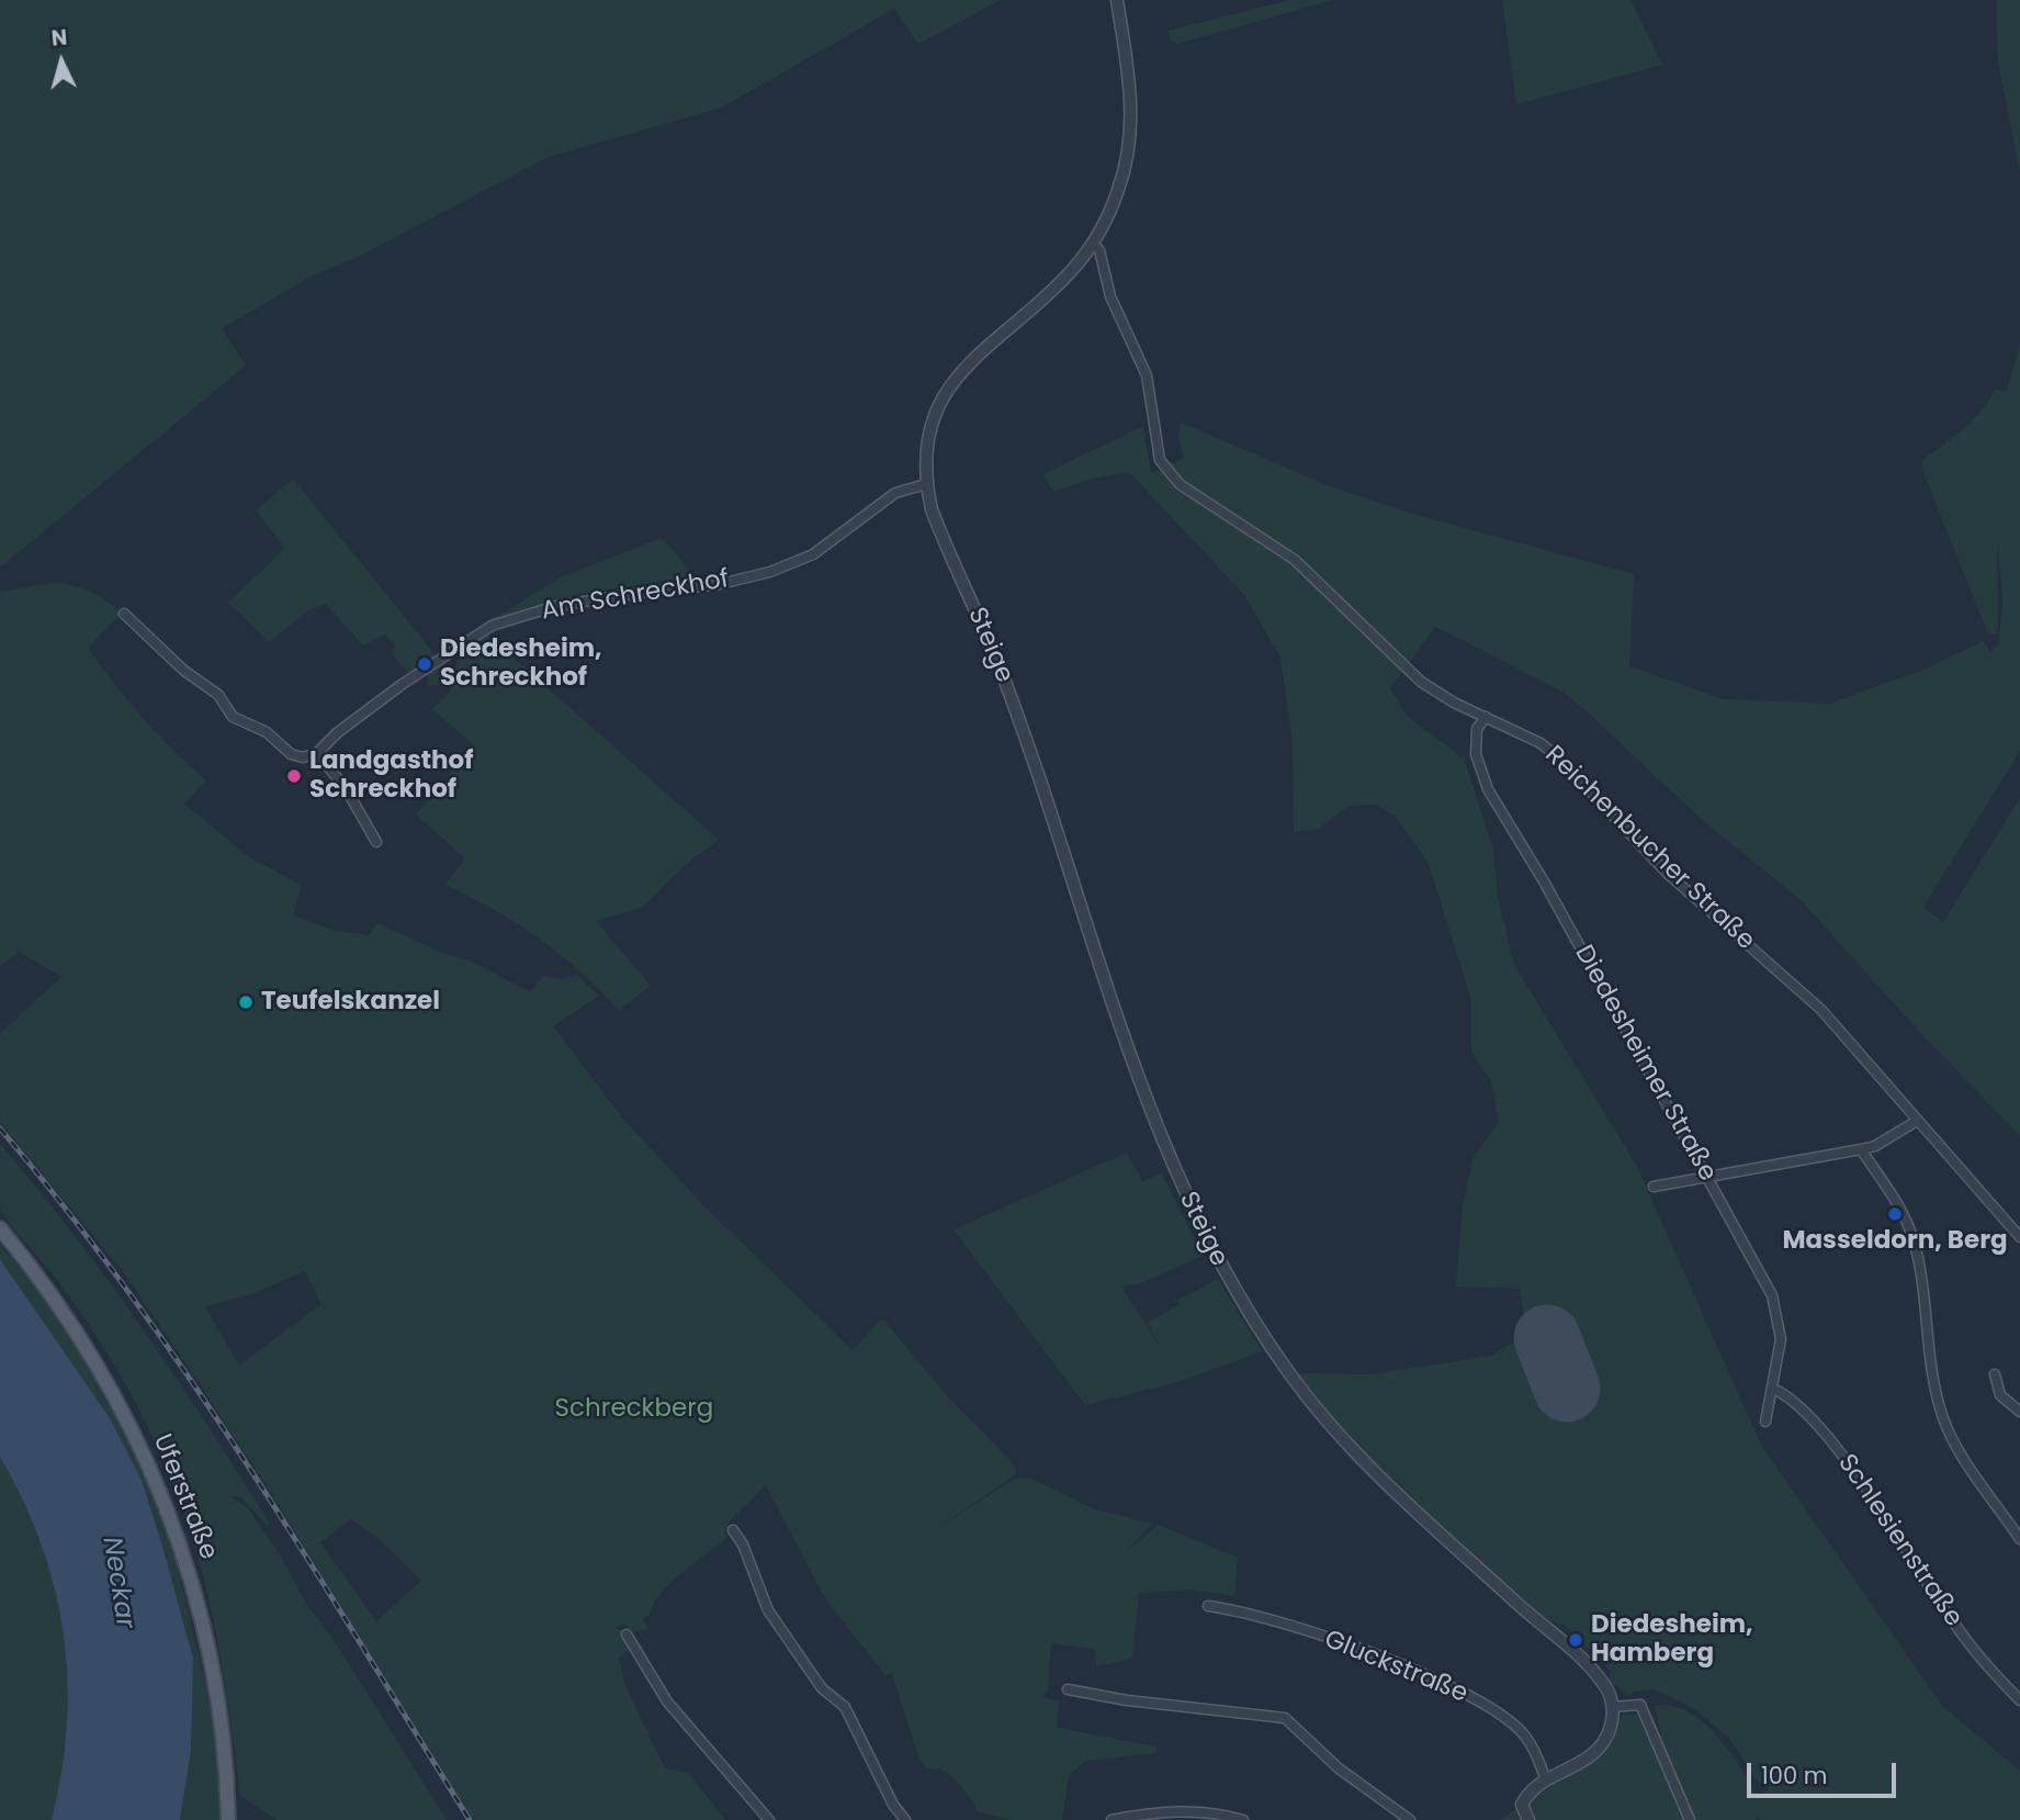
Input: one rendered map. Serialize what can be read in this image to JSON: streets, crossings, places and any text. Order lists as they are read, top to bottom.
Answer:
{
  "streets": {
    "main road": ["Uferstraße"],
    "street": [
      "Am Schreckhof",
      "Steige",
      "Reichenbucher Straße",
      "Diedesheimer Straße",
      "Schlesienstraße",
      "Gluckstraße"
    ]
  },
  "crossings": [
    ["Am Schreckhof", "Steige"],
    ["Steige", "Reichenbucher Straße"],
    ["Reichenbucher Straße", "Diedesheimer Straße"],
    ["Diedesheimer Straße", "Schlesienstraße"]
  ],
  "water": ["Neckar"],
  "parks": ["Schreckberg"],
  "places": [
    "Diedesheim, Schreckhof",
    "Landgasthof Schreckhof",
    "Teufelskanzel",
    "Masseldorn, Berg",
    "Diedesheim, Hamberg"
  ],
  "scale_bar": "100 m",
  "north": "top"
}
